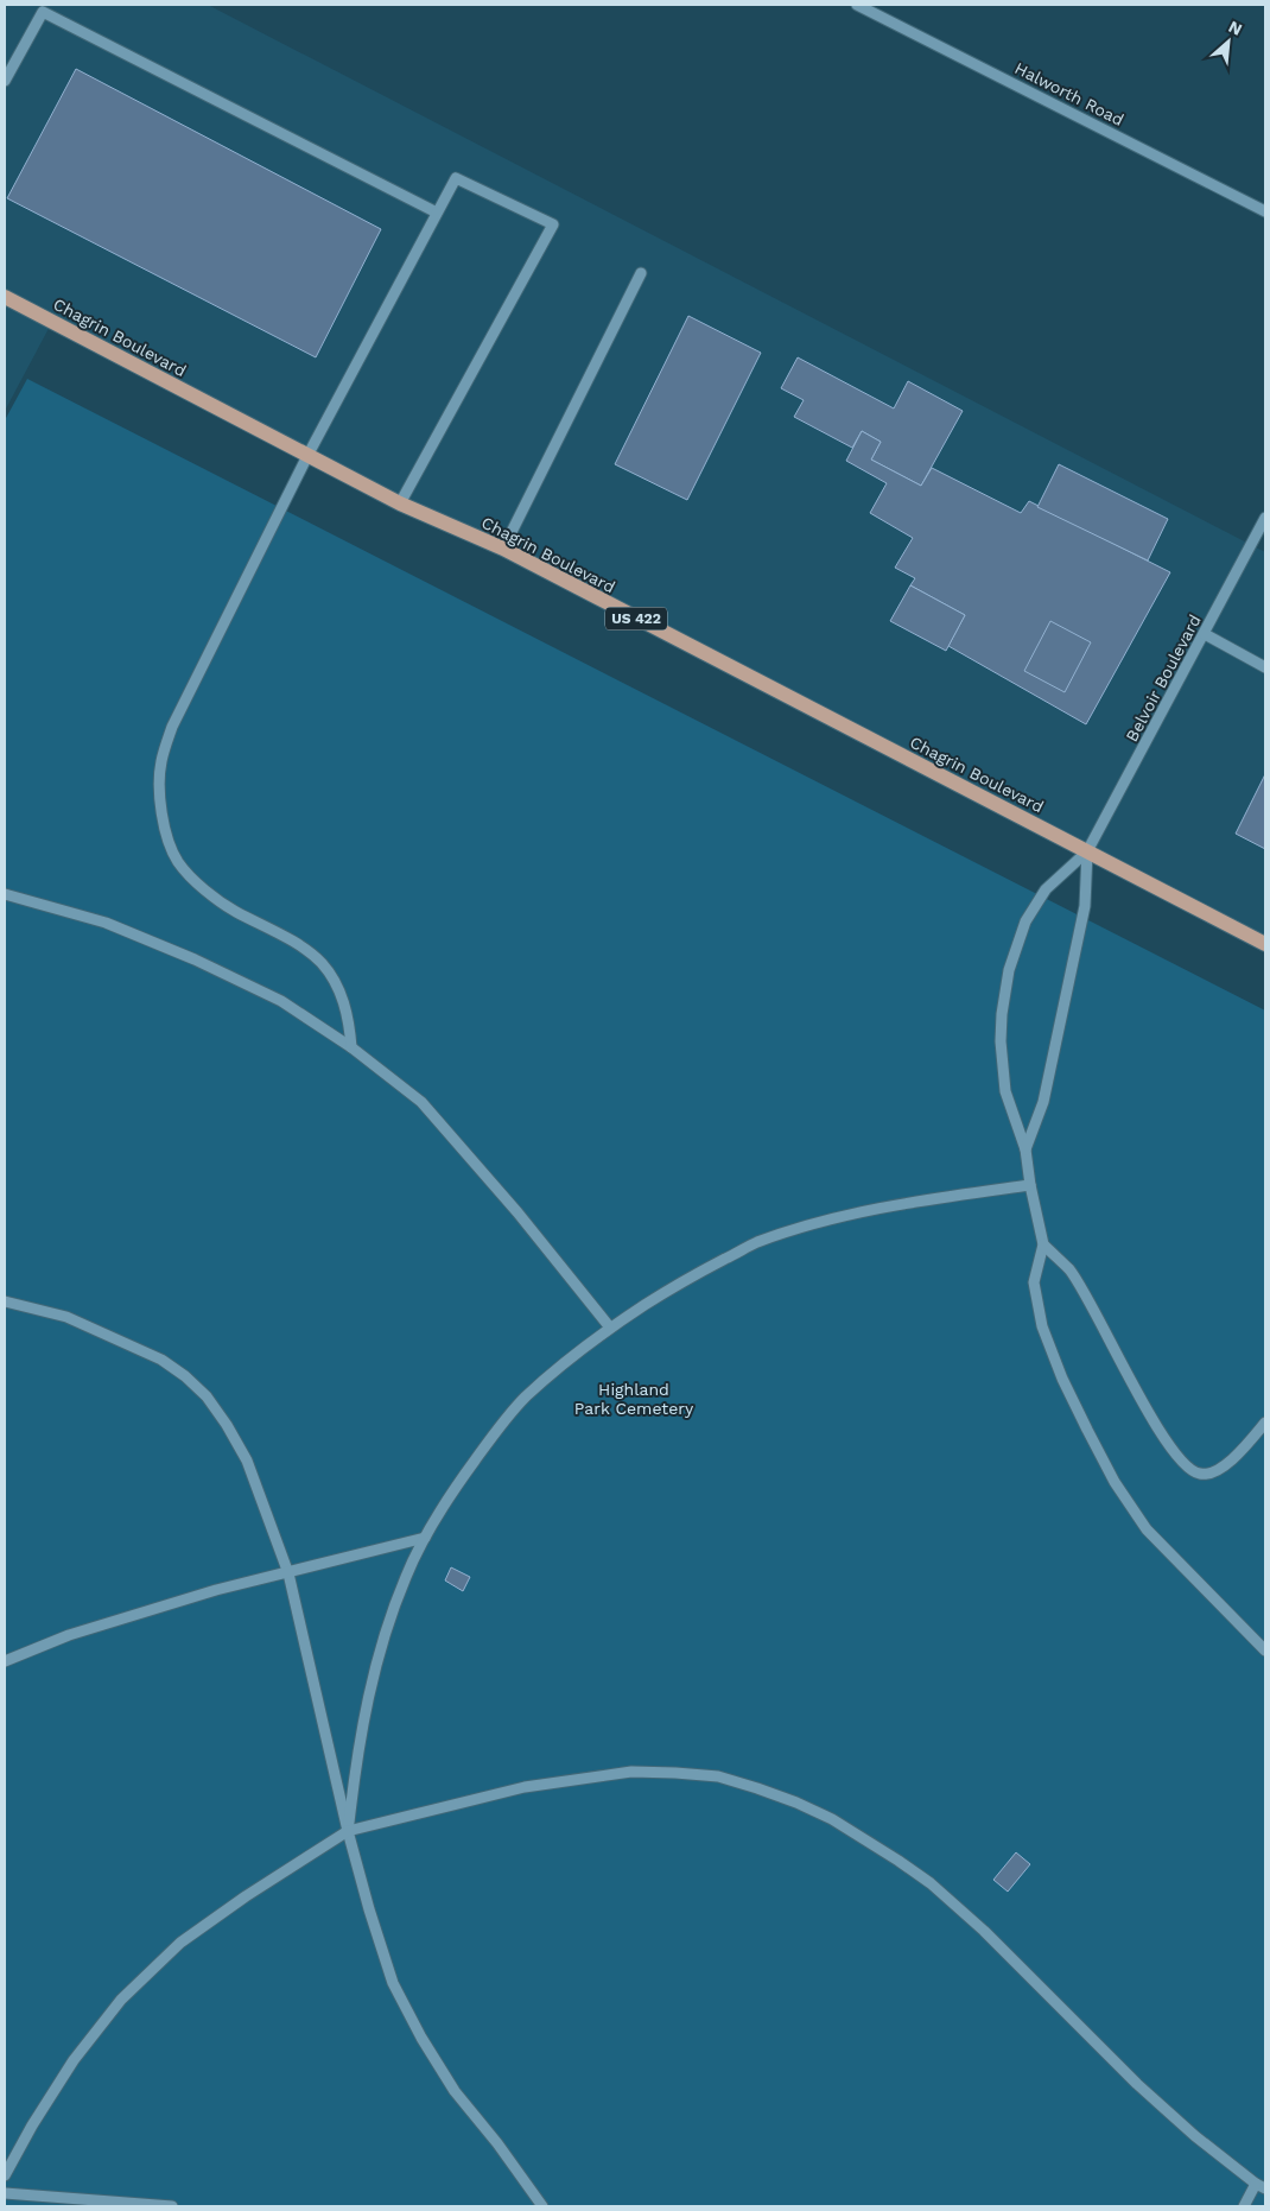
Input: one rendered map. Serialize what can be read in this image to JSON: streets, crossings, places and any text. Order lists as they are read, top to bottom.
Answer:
{
  "streets": {
    "main road": ["Chagrin Boulevard", "US 422"],
    "street": ["Halworth Road", "Belvoir Boulevard"]
  },
  "crossings": [
    ["Chagrin Boulevard", "Belvoir Boulevard"]
  ],
  "parks": ["Highland Park Cemetery"],
  "north": "top right"
}
